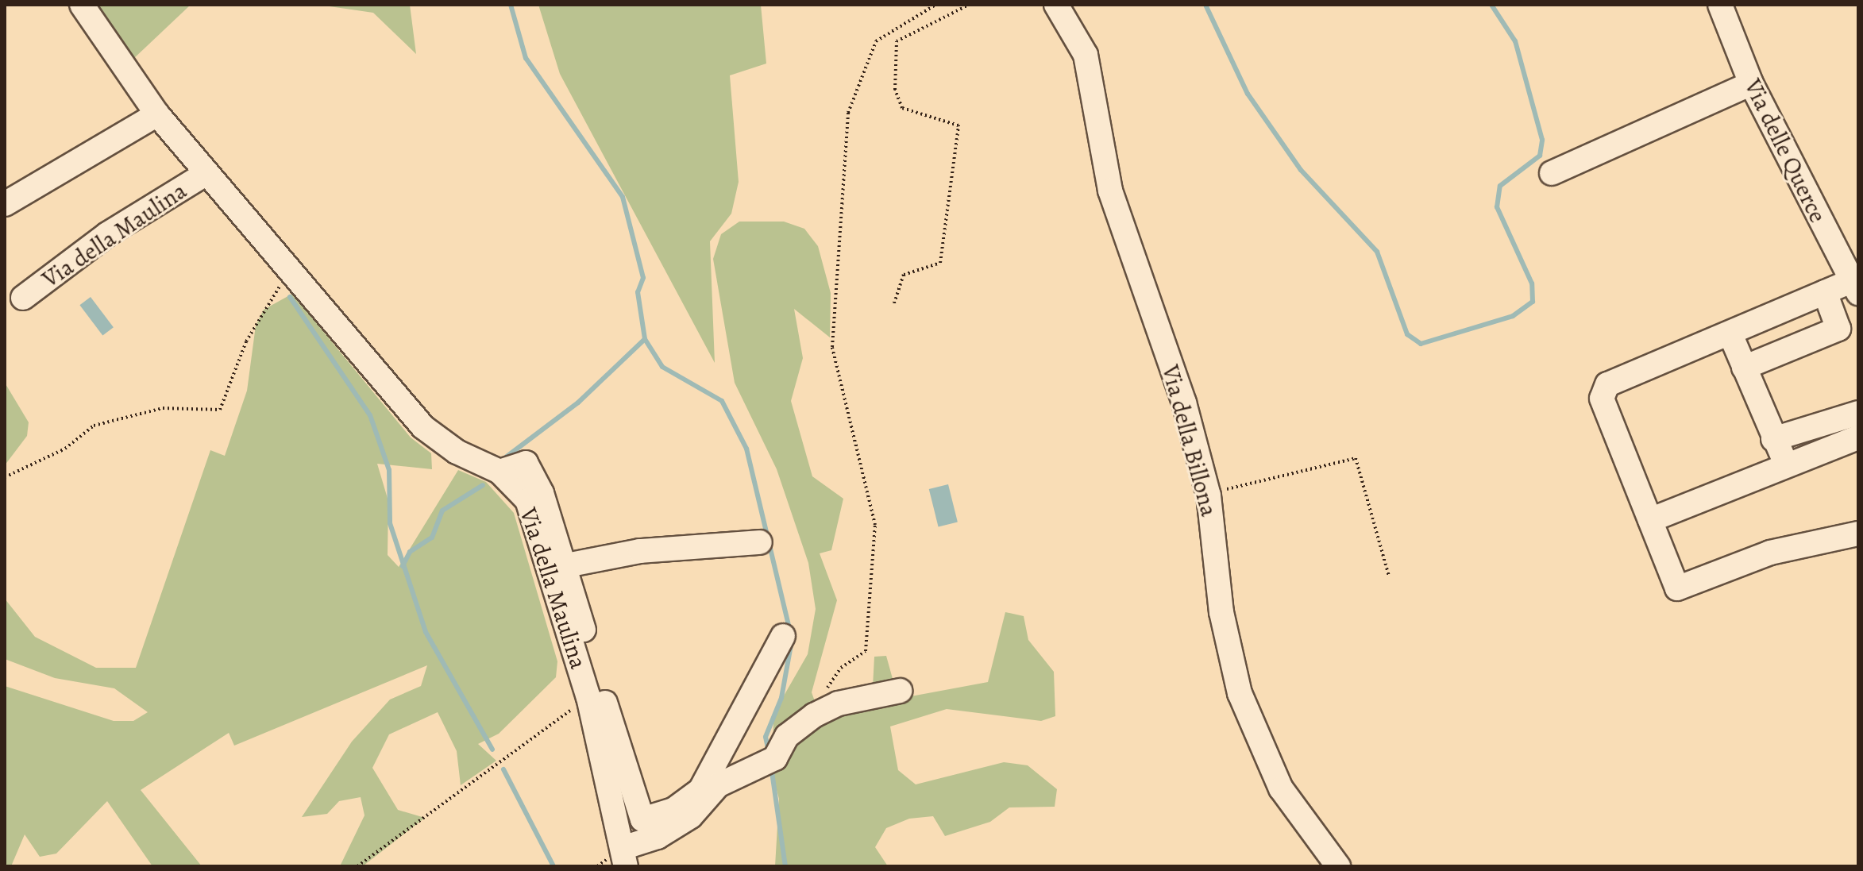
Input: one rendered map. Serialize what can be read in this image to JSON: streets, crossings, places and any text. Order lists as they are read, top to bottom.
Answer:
{
  "streets": {
    "street": ["Via delle Querce", "Via della Maulina", "Via della Billona"]
  }
}
